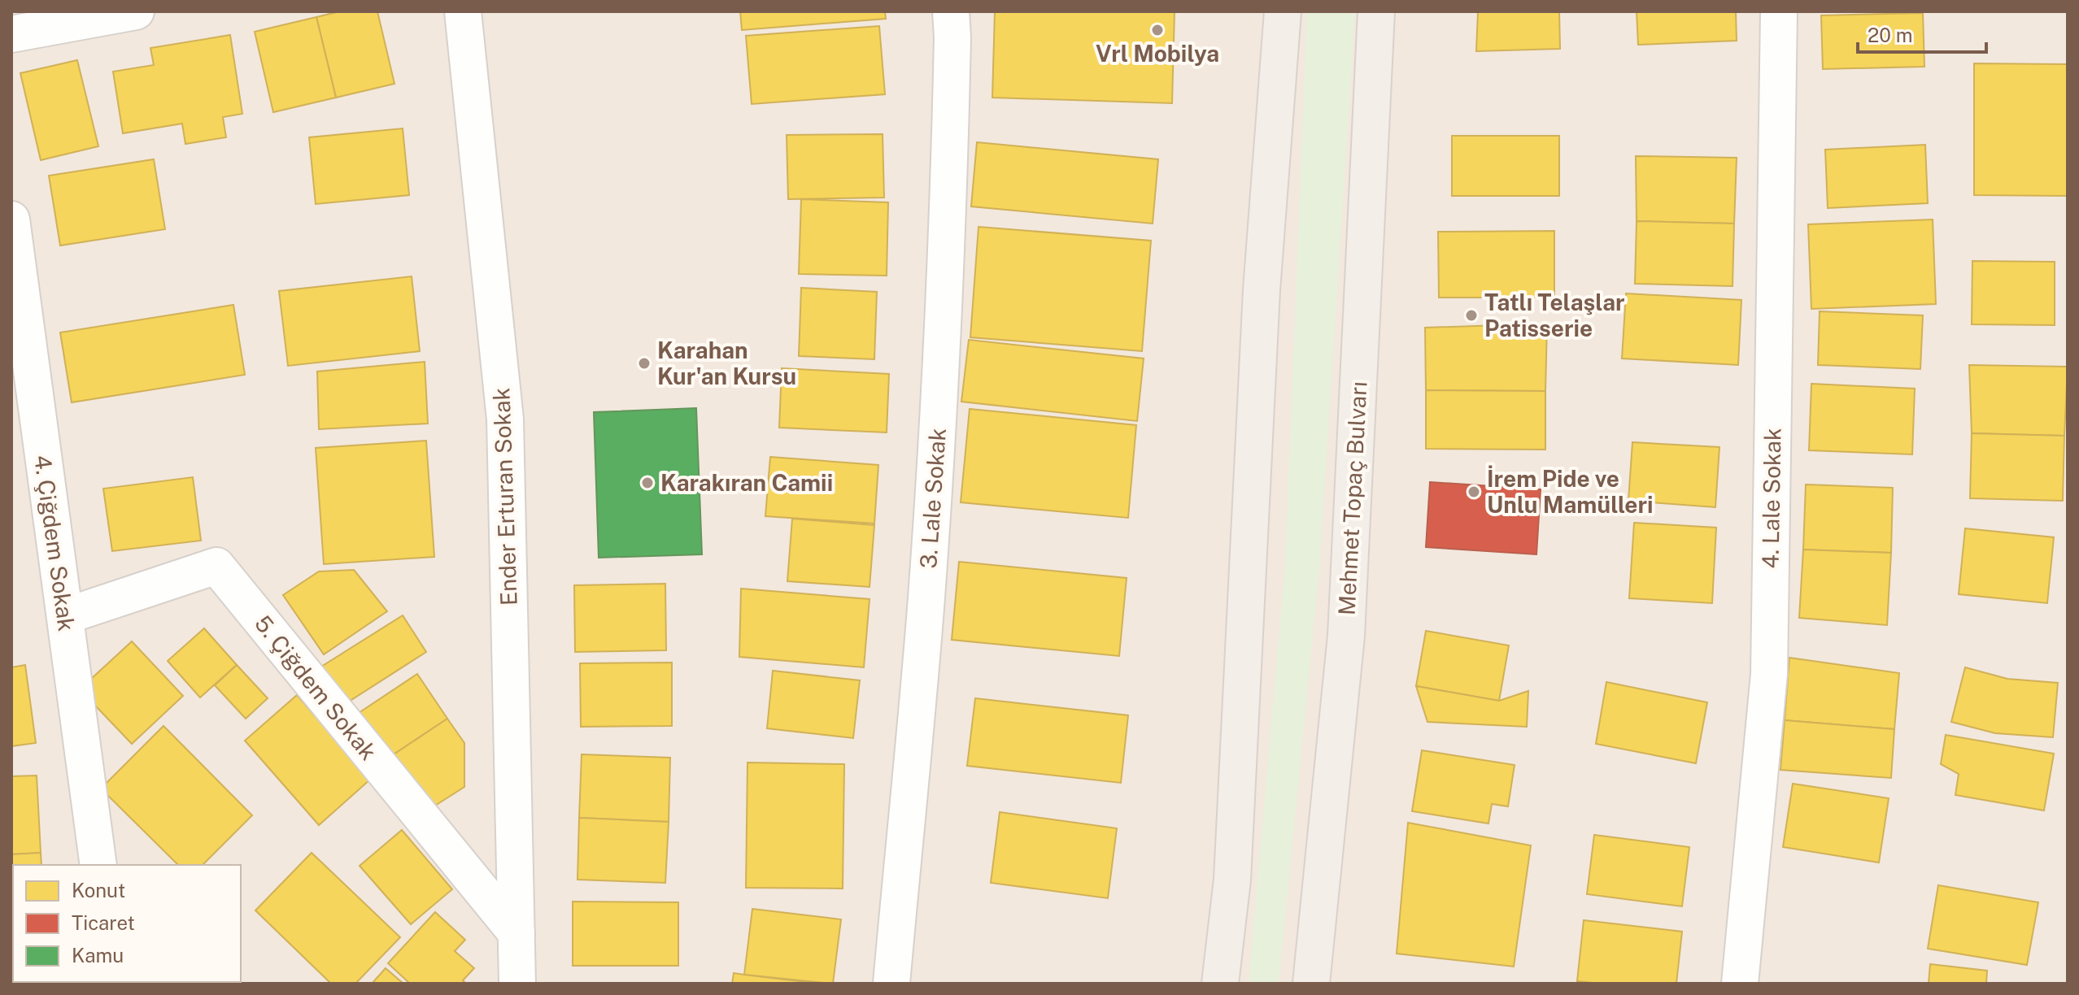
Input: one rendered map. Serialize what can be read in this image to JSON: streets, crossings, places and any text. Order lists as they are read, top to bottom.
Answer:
{
  "streets": {
    "main road": ["Mehmet Topaç Bulvarı"],
    "street": [
      "Ender Erturan Sokak",
      "3. Lale Sokak",
      "4. Lale Sokak",
      "4. Çiğdem Sokak",
      "5. Çiğdem Sokak"
    ]
  },
  "crossings": [
    ["Ender Erturan Sokak", "5. Çiğdem Sokak"],
    ["4. Çiğdem Sokak", "5. Çiğdem Sokak"]
  ],
  "places": [
    "Vrl Mobilya",
    "Tatlı Telaşlar Patisserie",
    "Karahan Kur'an Kursu",
    "Karakıran Camii",
    "İrem Pide ve Unlu Mamülleri"
  ],
  "legend": ["Konut", "Ticaret", "Kamu"],
  "scale_bar": "20 m"
}
